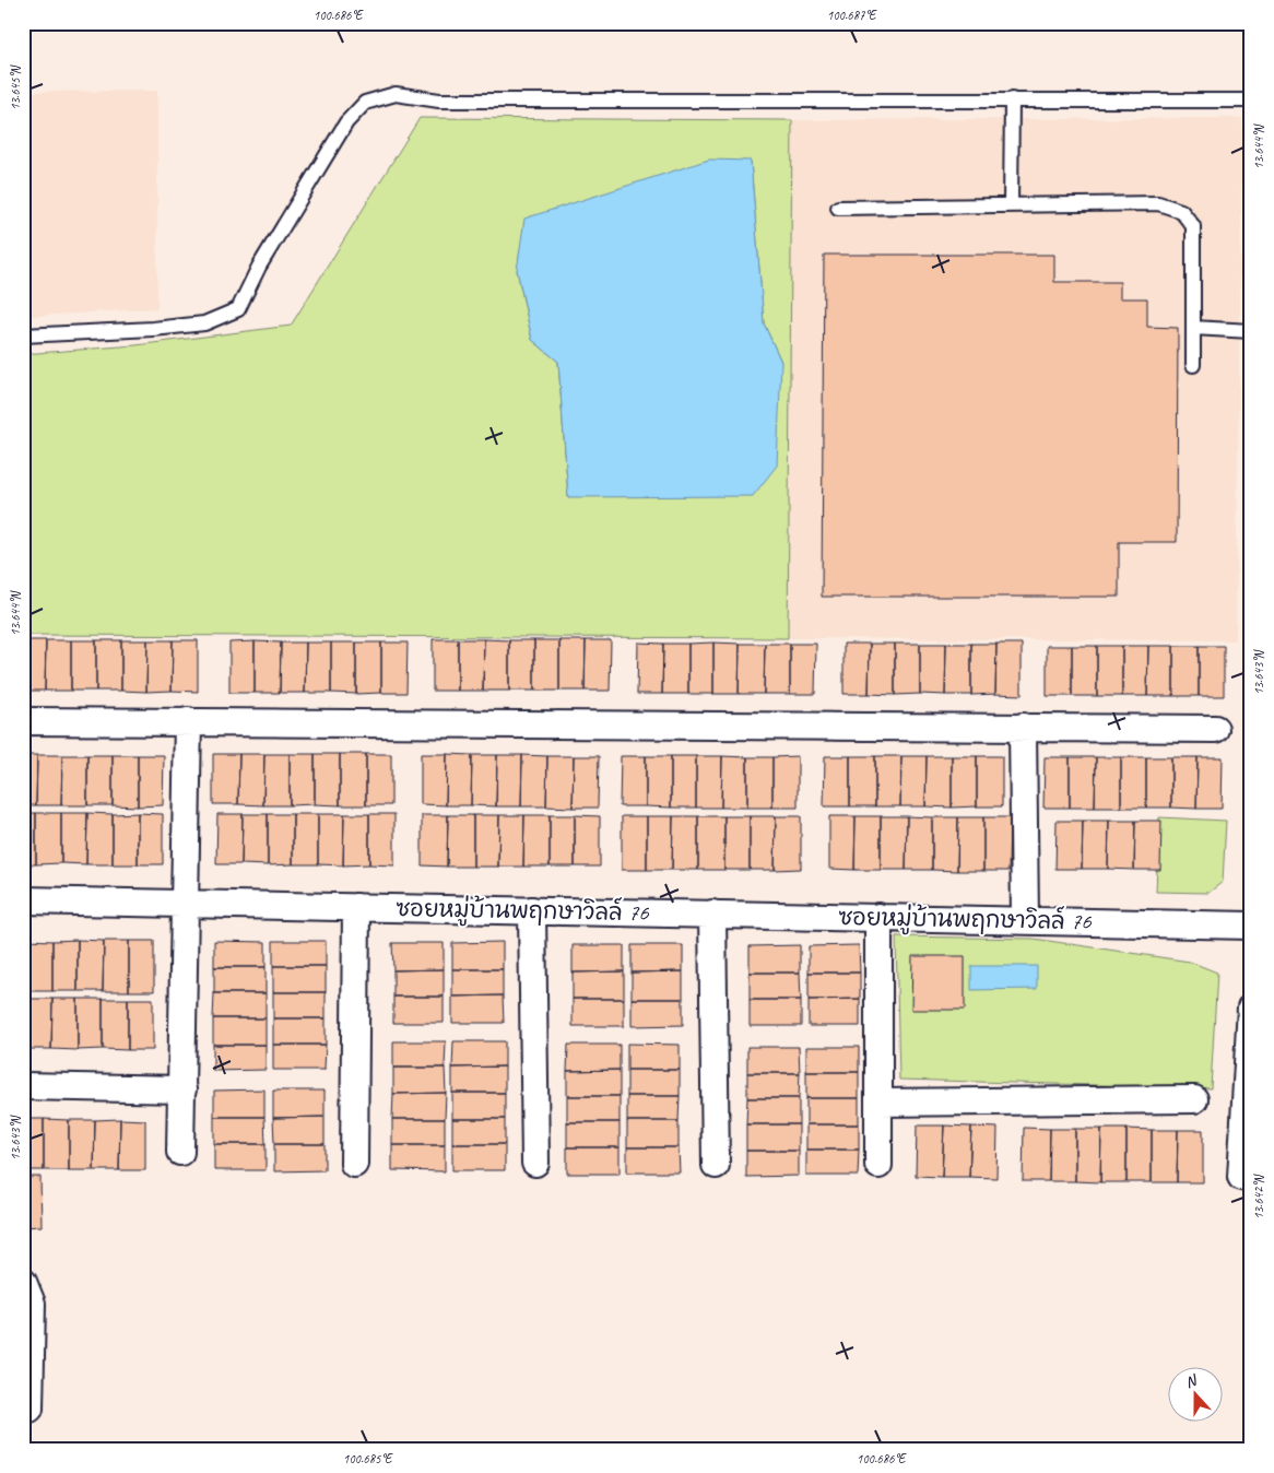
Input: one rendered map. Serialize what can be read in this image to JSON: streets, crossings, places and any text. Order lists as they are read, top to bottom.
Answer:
{
  "streets": {
    "street": ["ซอยหมู่บ้านพฤกษาวิลล์ 76"]
  },
  "north": "top",
  "coordinates": [
    "100.686°E",
    "100.687°E",
    "13.645°N",
    "13.644°N",
    "13.643°N",
    "13.642°N",
    "100.685°E"
  ]
}
